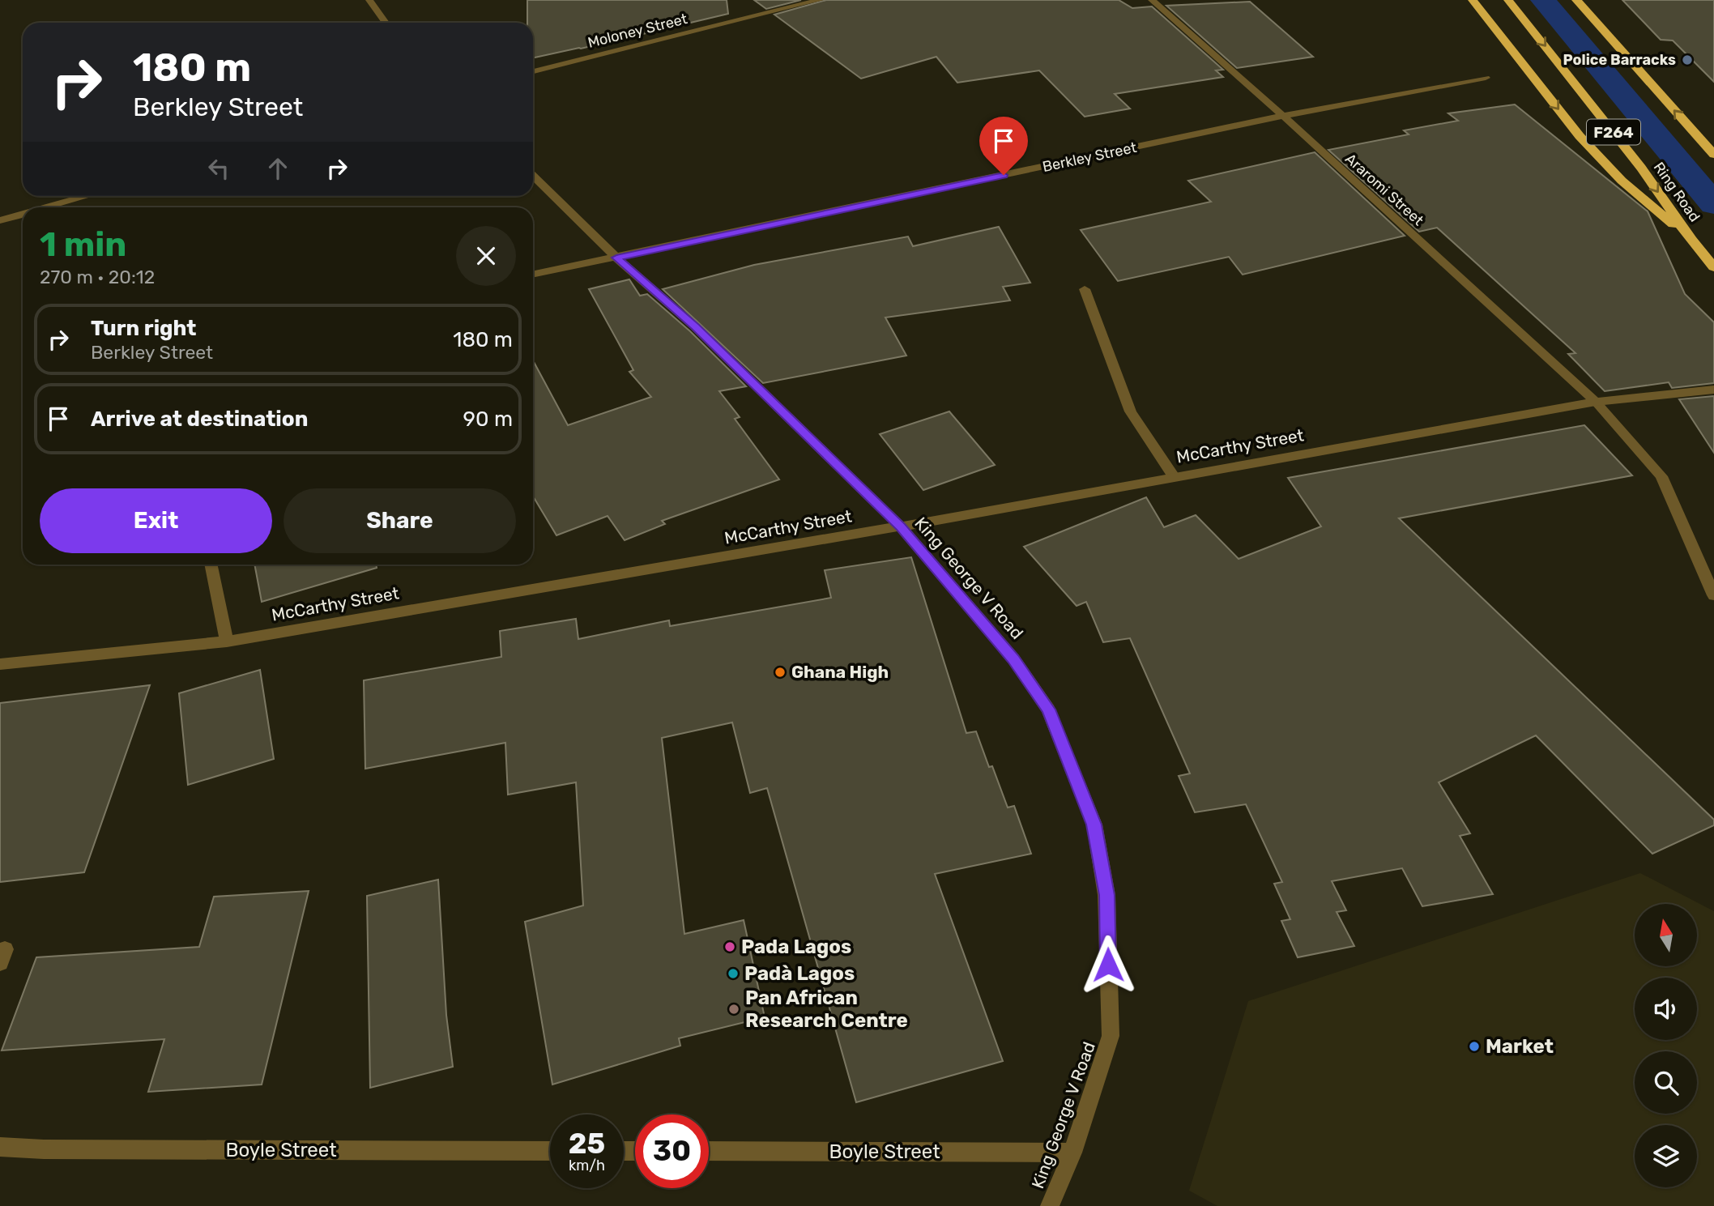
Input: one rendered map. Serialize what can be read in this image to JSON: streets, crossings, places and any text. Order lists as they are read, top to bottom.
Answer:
{
  "streets": {
    "highway": ["F264", "Ring Road"],
    "street": [
      "Moloney Street",
      "Berkley Street",
      "Araromi Street",
      "McCarthy Street",
      "King George V Road",
      "Boyle Street"
    ]
  },
  "crossings": [
    ["Berkley Street", "Araromi Street"],
    ["Berkley Street", "King George V Road"],
    ["Araromi Street", "McCarthy Street"],
    ["McCarthy Street", "King George V Road"],
    ["King George V Road", "Boyle Street"]
  ],
  "places": [
    "Police Barracks",
    "Ghana High",
    "Pada Lagos",
    "Padà Lagos",
    "Pan African Research Centre",
    "Market"
  ],
  "north": "top",
  "page": {
    "turn": ["180 m", "Berkley Street"],
    "heading": ["1 min", "270 m · 20:12"],
    "list": [
      {
        "name": "Turn right",
        "note": "Berkley Street",
        "value": "180 m"
      },
      {
        "name": "Arrive at destination",
        "value": "90 m"
      }
    ],
    "buttons": ["Exit", "Share"],
    "speed": "25 km/h",
    "limit": "30"
  }
}
